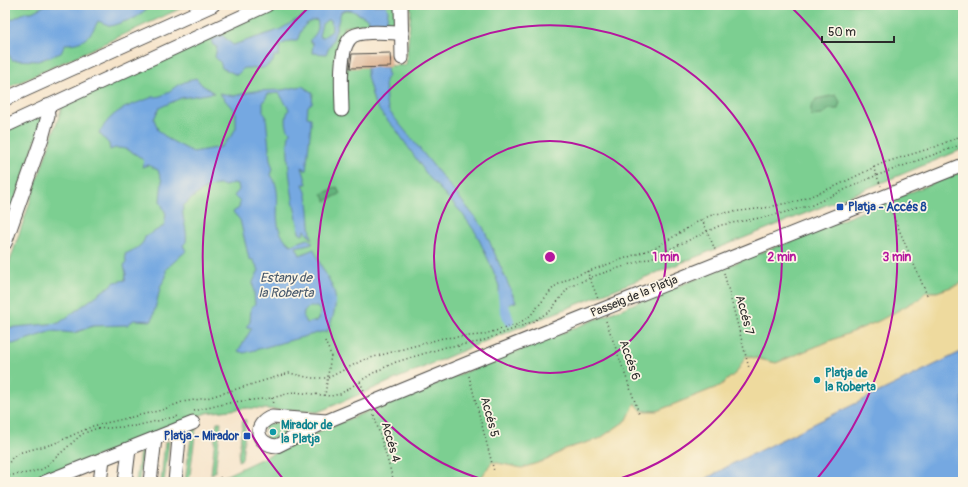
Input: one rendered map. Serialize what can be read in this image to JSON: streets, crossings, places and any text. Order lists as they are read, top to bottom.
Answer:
{
  "streets": {
    "street": ["Passeig de la Platja"],
    "path": [
      "Accés 7",
      "Accés 6",
      "Accés 5",
      "Accés 4"
    ]
  },
  "water": ["Estany de la Roberta"],
  "places": {
    "transit": ["Platja - Accés 8", "Platja - Mirador"],
    "other": ["Platja de la Roberta", "Mirador de la Platja"]
  },
  "scale_bar": "50 m",
  "rings": ["1 min", "2 min", "3 min"]
}
